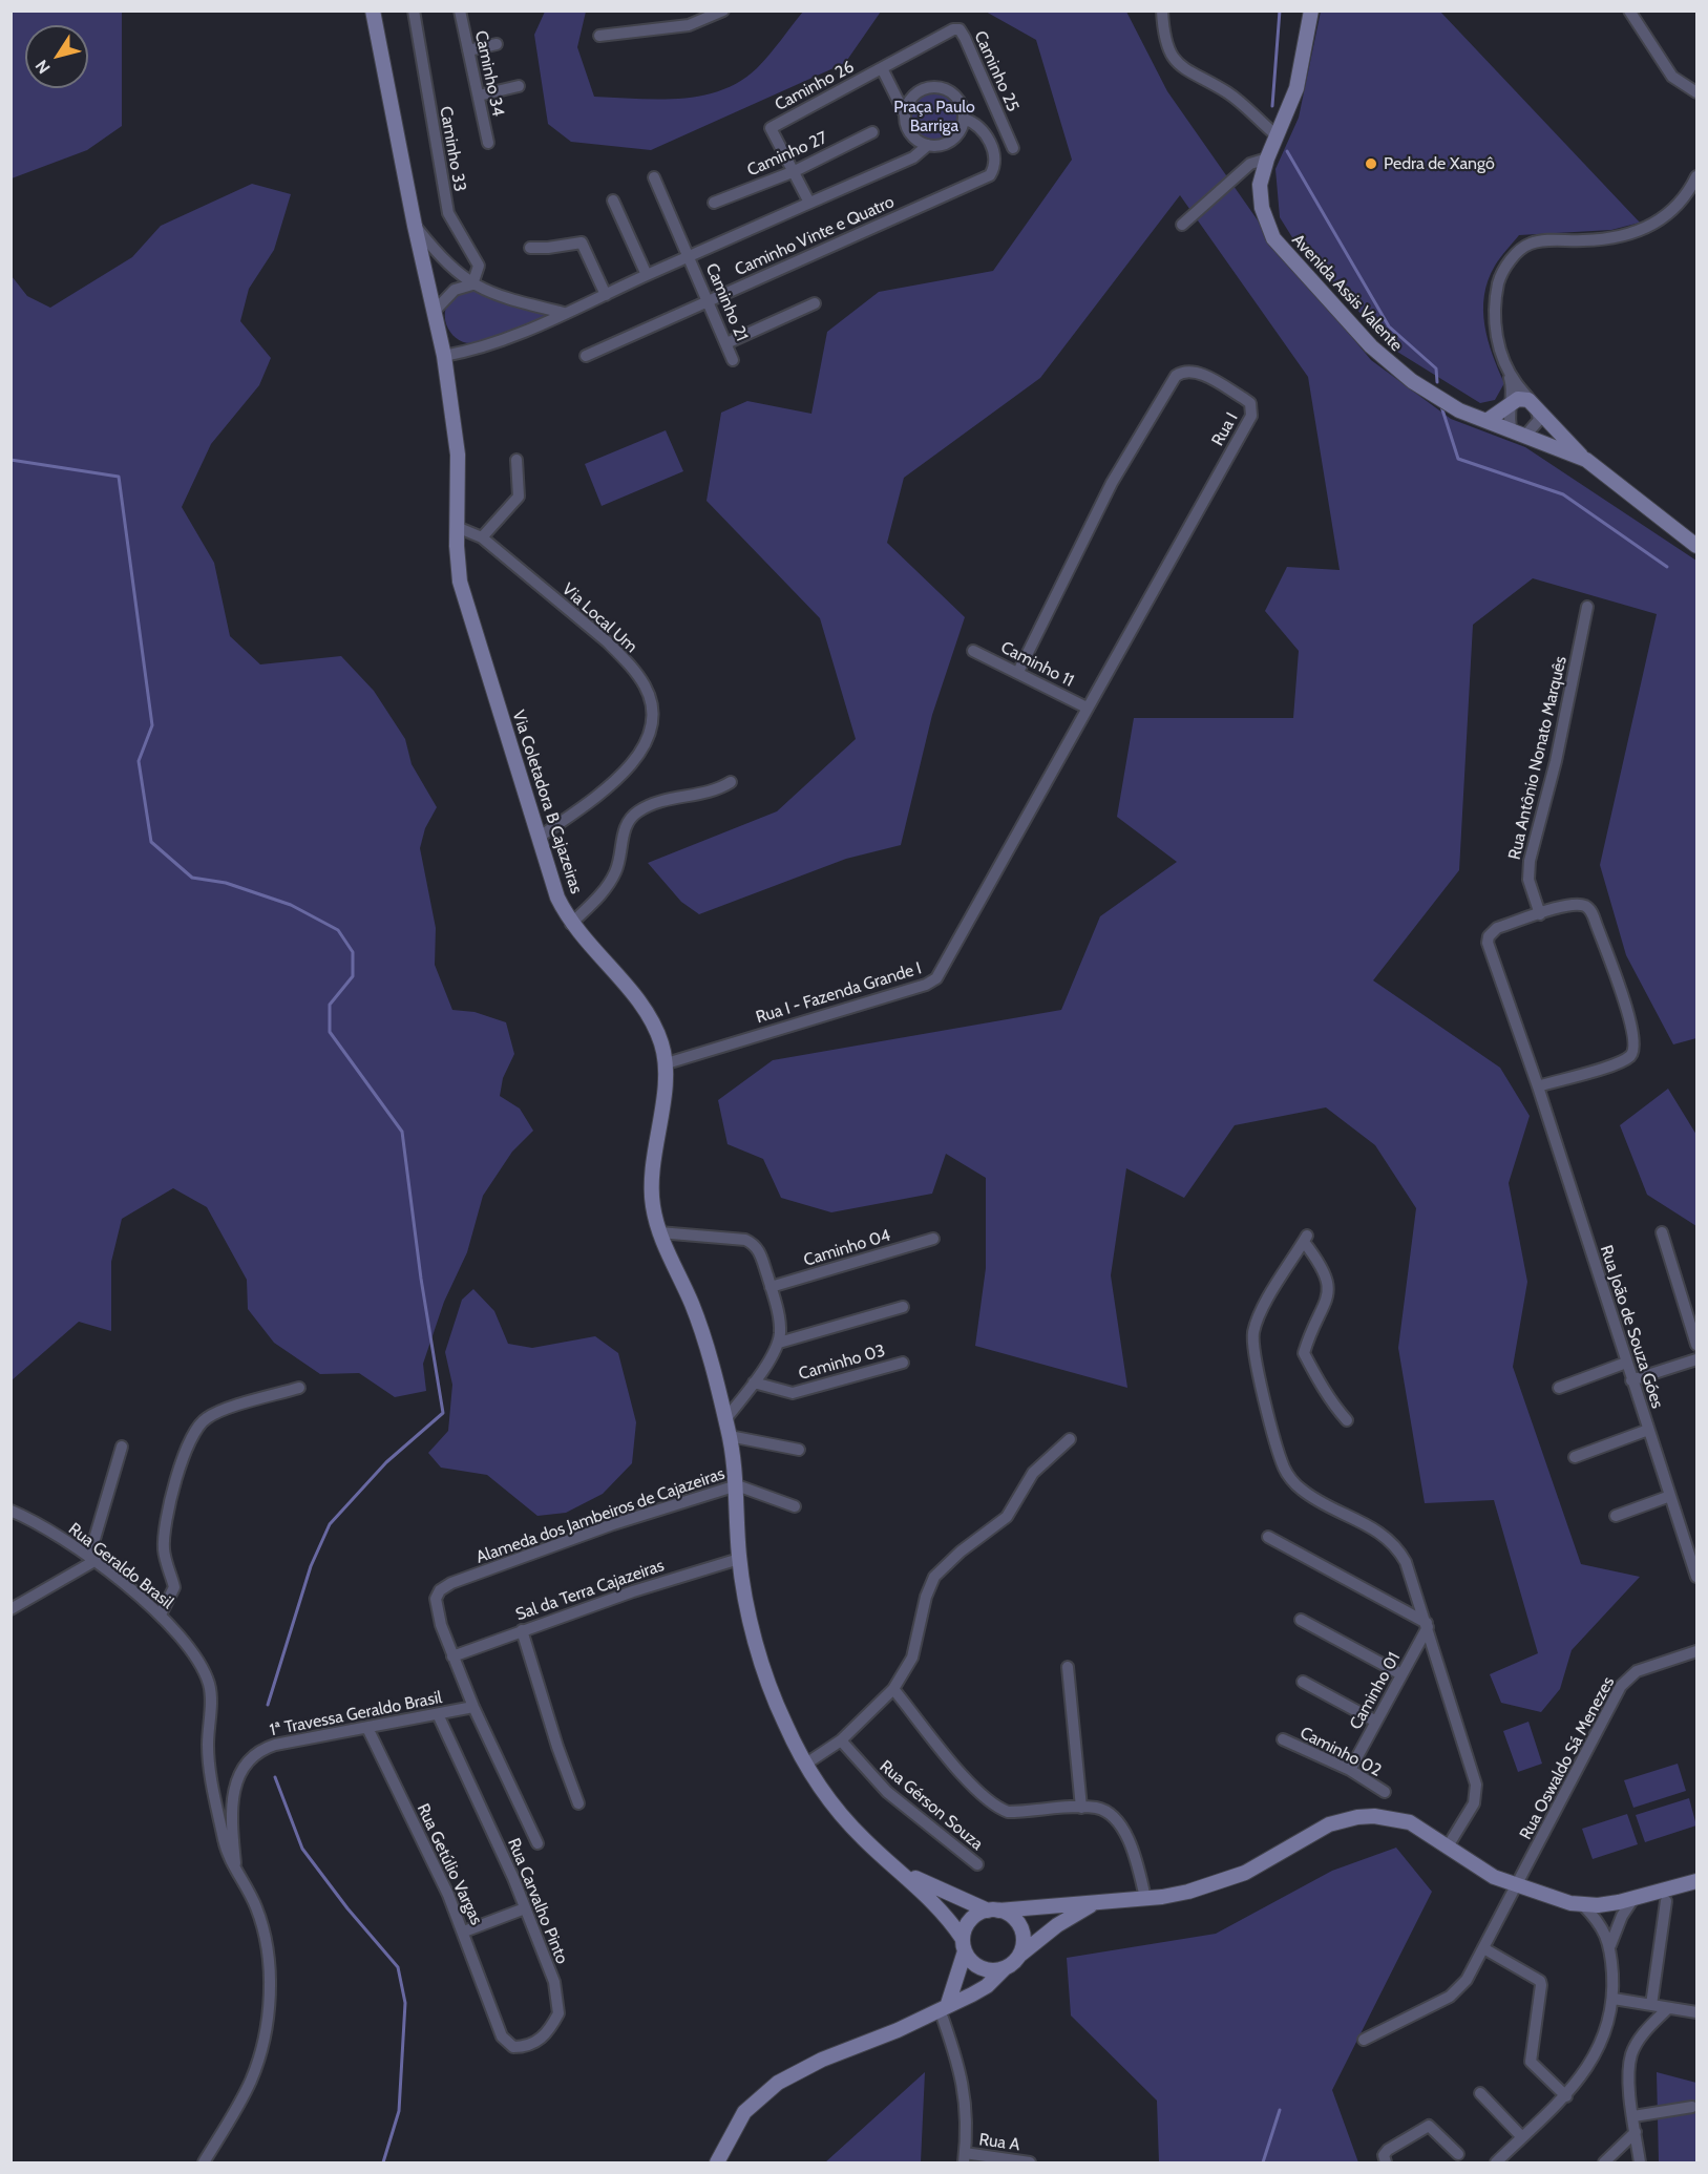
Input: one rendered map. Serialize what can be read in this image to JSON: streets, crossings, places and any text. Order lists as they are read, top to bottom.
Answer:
{
  "streets": {
    "main road": ["Avenida Assis Valente", "Via Coletadora B Cajazeiras"],
    "street": [
      "Caminho 25",
      "Caminho 34",
      "Caminho 26",
      "Caminho 33",
      "Caminho 27",
      "Caminho Vinte e Quatro",
      "Caminho 21",
      "Rua I",
      "Via Local Um",
      "Caminho 11",
      "Rua Antônio Nonato Marquês",
      "Rua I - Fazenda Grande I",
      "Caminho 04",
      "Rua João de Souza Góes",
      "Caminho 03",
      "Alameda dos Jambeiros de Cajazeiras",
      "Rua Geraldo Brasil",
      "Sal da Terra Cajazeiras",
      "Caminho 01",
      "1ª Travessa Geraldo Brasil",
      "Caminho 02",
      "Rua Oswaldo Sá Menezes",
      "Rua Gérson Souza",
      "Rua Getúlio Vargas",
      "Rua Carvalho Pinto",
      "Rua A"
    ]
  },
  "crossings": [
    ["Caminho 25", "Caminho 26"],
    ["Caminho 26", "Caminho 27"],
    ["Caminho Vinte e Quatro", "Caminho 21"],
    ["Rua I", "Caminho 11"],
    ["Rua I", "Rua I - Fazenda Grande I"],
    ["Via Local Um", "Via Coletadora B Cajazeiras"],
    ["Rua Antônio Nonato Marquês", "Rua João de Souza Góes"],
    ["Via Coletadora B Cajazeiras", "Rua I - Fazenda Grande I"],
    ["Via Coletadora B Cajazeiras", "Alameda dos Jambeiros de Cajazeiras"],
    ["Via Coletadora B Cajazeiras", "Sal da Terra Cajazeiras"],
    ["Alameda dos Jambeiros de Cajazeiras", "Sal da Terra Cajazeiras"],
    ["Rua Geraldo Brasil", "1ª Travessa Geraldo Brasil"],
    ["Caminho 01", "Caminho 02"],
    ["1ª Travessa Geraldo Brasil", "Rua Getúlio Vargas"],
    ["1ª Travessa Geraldo Brasil", "Rua Carvalho Pinto"],
    ["Rua Getúlio Vargas", "Rua Carvalho Pinto"]
  ],
  "parks": ["Praça Paulo Barriga"],
  "places": ["Pedra de Xangô"],
  "north": "bottom left"
}
